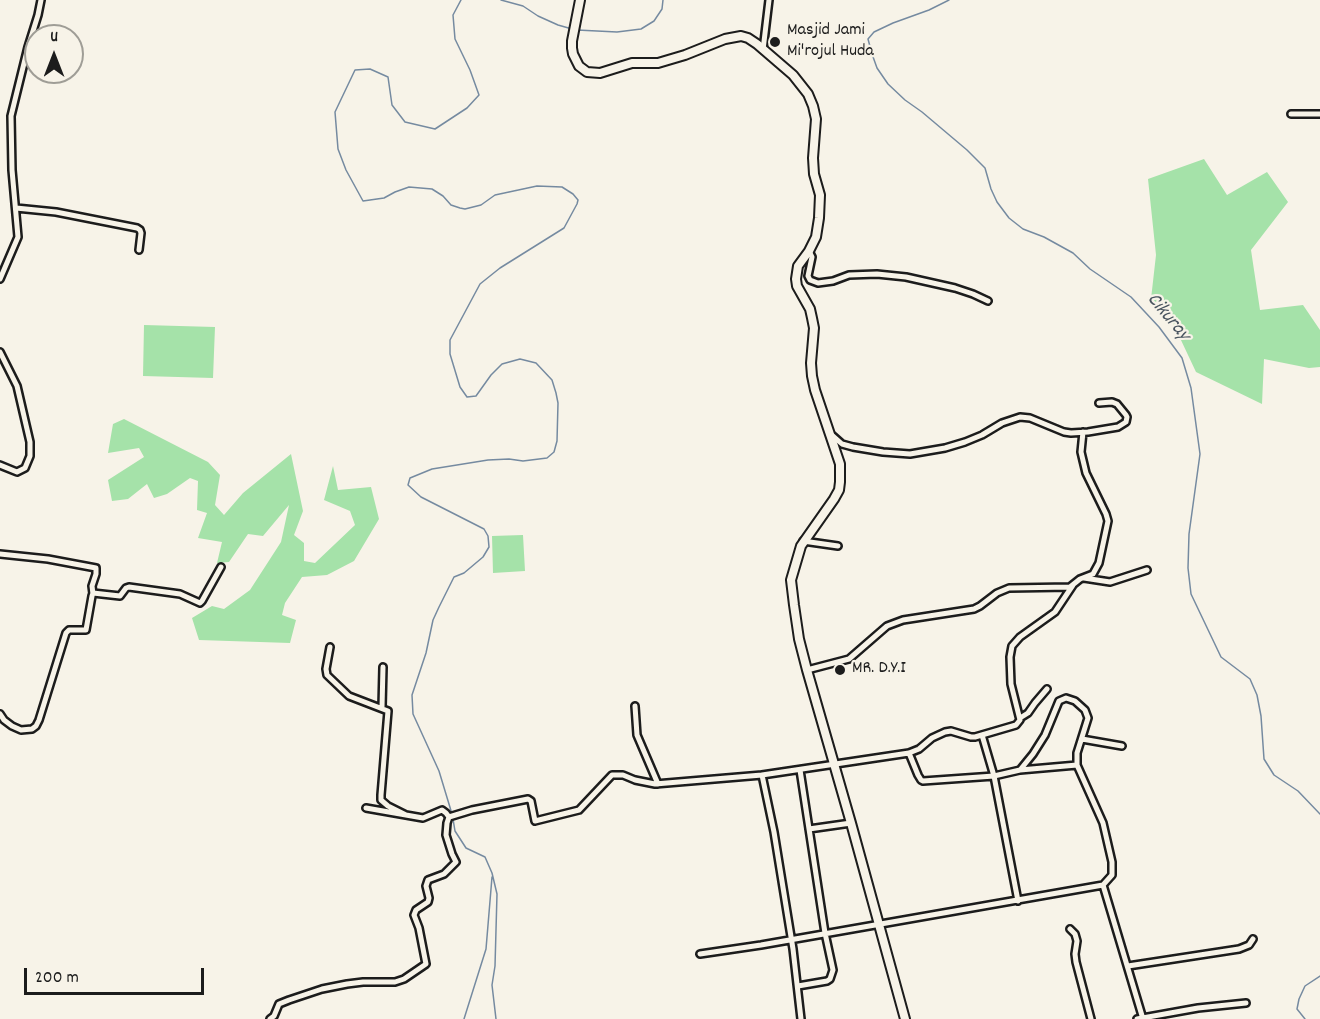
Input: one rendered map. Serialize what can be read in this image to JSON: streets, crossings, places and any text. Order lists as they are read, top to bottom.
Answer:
{
  "water": ["Cikuray"],
  "places": ["Masjid Jami Mi'rojul Huda", "MR. D.Y.I"],
  "scale_bar": "200 m",
  "north": "top"
}
